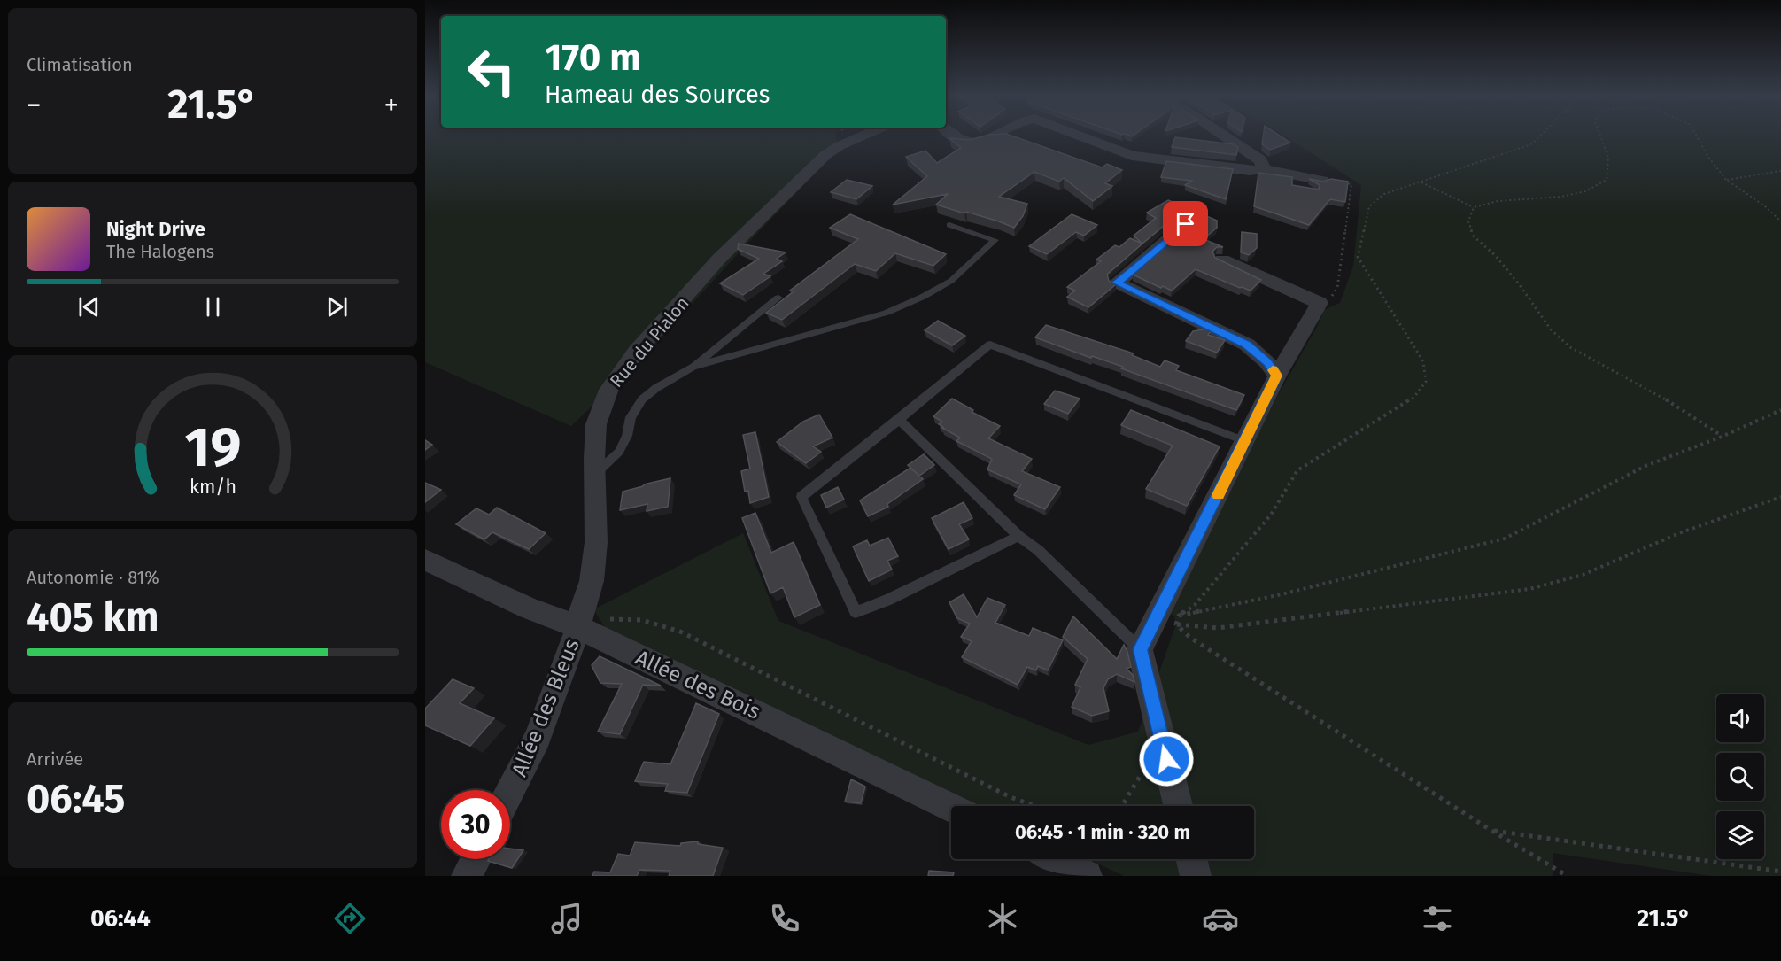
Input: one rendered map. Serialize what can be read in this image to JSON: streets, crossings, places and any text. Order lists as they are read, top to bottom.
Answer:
{
  "streets": {
    "street": ["Rue du Pialon", "Allée des Bois", "Allée des Bleus"]
  },
  "crossings": [
    ["Rue du Pialon", "Allée des Bois"],
    ["Rue du Pialon", "Allée des Bleus"],
    ["Allée des Bois", "Allée des Bleus"]
  ],
  "page": {
    "tile": [
      "Climatisation",
      ["Autonomie · 81%", "405 km"],
      ["Arrivée", "06:45"]
    ],
    "turn": ["170 m", "Hameau des Sources"],
    "heat": ["−", "21.5°", "+"],
    "song": ["Night Drive", "The Halogens"],
    "limit": "30",
    "trip": "06:45 · 1 min · 320 m",
    "tabs": ["06:44", "21.5°"],
    "gauge": ["19", "km/h"]
  }
}
